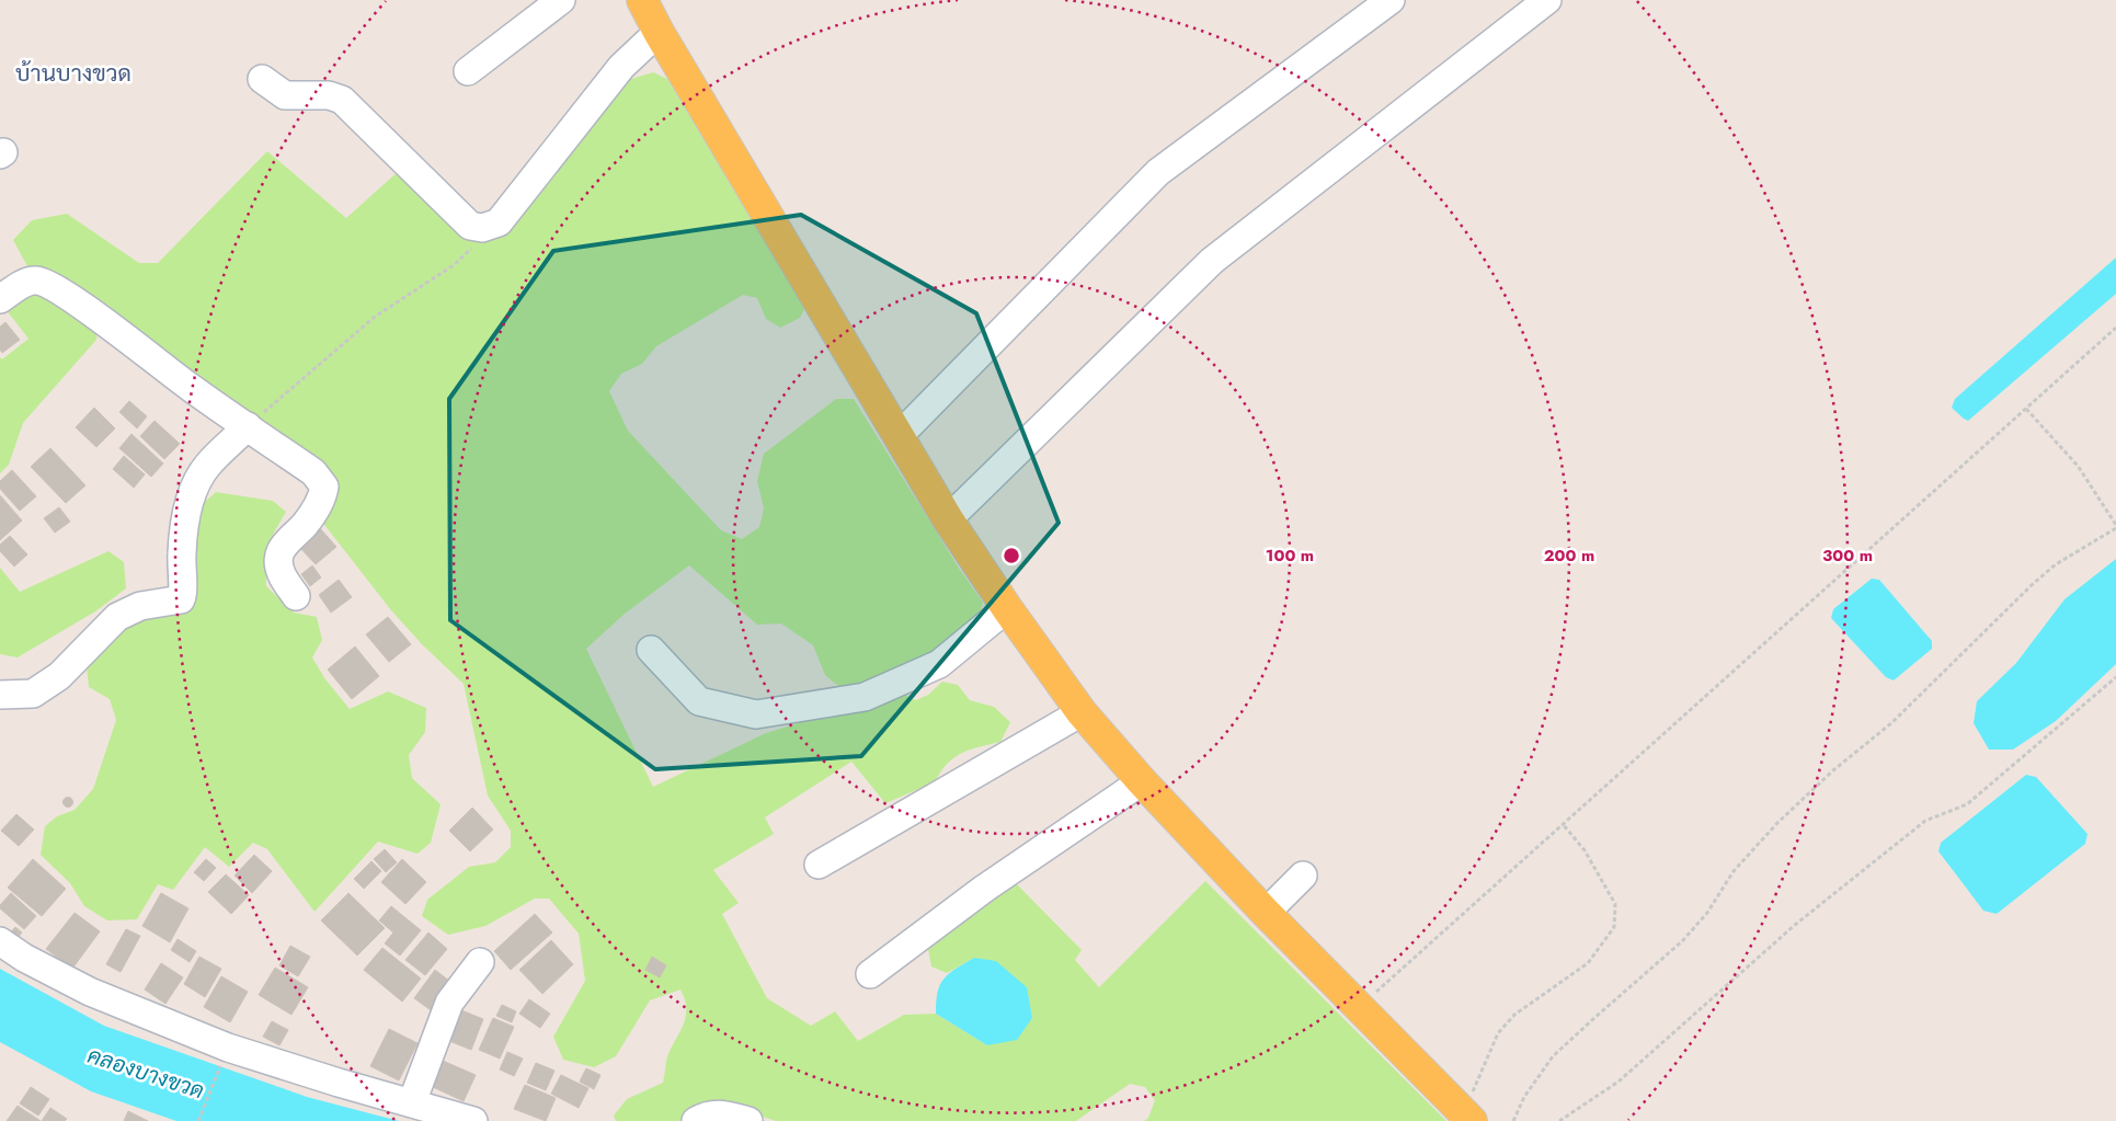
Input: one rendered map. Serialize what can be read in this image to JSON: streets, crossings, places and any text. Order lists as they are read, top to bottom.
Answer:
{
  "districts": ["บ้านบางขวด"],
  "water": ["คลองบางขวด"],
  "rings": ["100 m", "200 m", "300 m"]
}
